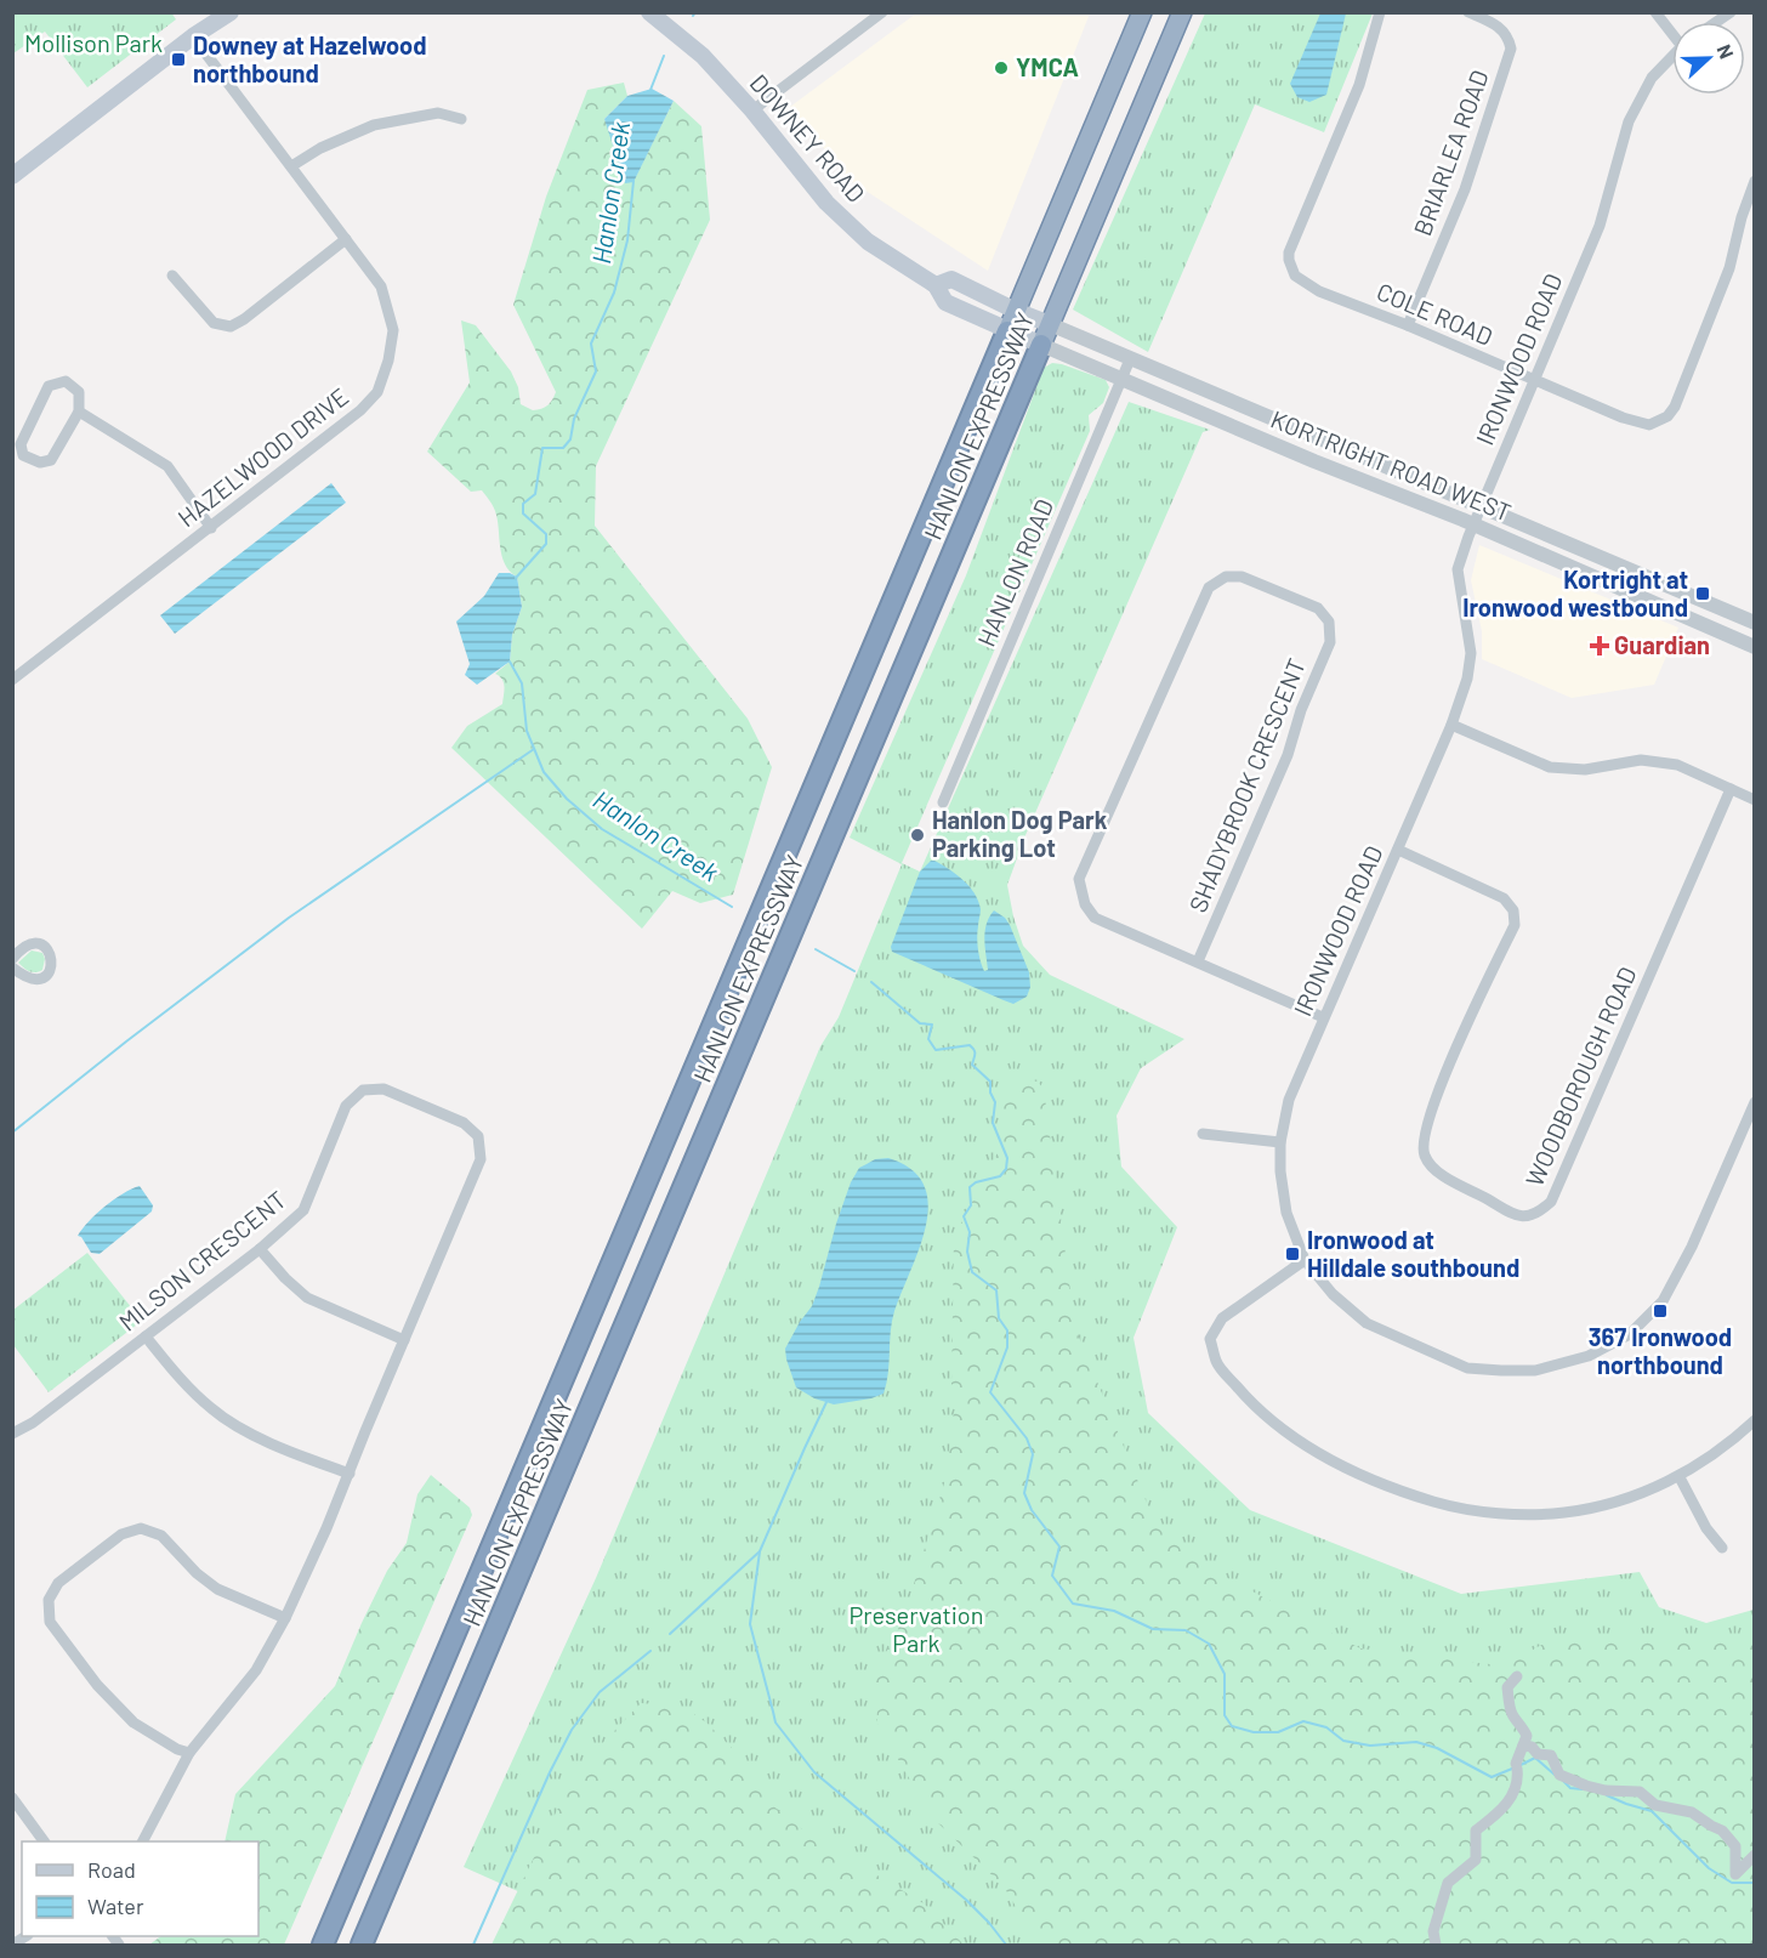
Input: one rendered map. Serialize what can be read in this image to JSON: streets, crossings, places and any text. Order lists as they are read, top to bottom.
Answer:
{
  "streets": {
    "highway": ["HANLON EXPRESSWAY"],
    "main road": ["DOWNEY ROAD", "KORTRIGHT ROAD WEST"],
    "street": [
      "BRIARLEA ROAD",
      "COLE ROAD",
      "IRONWOOD ROAD",
      "HAZELWOOD DRIVE",
      "HANLON ROAD",
      "SHADYBROOK CRESCENT",
      "WOODBOROUGH ROAD",
      "MILSON CRESCENT"
    ]
  },
  "crossings": [
    ["DOWNEY ROAD", "HANLON EXPRESSWAY"],
    ["DOWNEY ROAD", "KORTRIGHT ROAD WEST"],
    ["BRIARLEA ROAD", "COLE ROAD"],
    ["COLE ROAD", "IRONWOOD ROAD"],
    ["IRONWOOD ROAD", "KORTRIGHT ROAD WEST"],
    ["IRONWOOD ROAD", "SHADYBROOK CRESCENT"],
    ["IRONWOOD ROAD", "WOODBOROUGH ROAD"],
    ["HANLON EXPRESSWAY", "KORTRIGHT ROAD WEST"],
    ["KORTRIGHT ROAD WEST", "HANLON ROAD"]
  ],
  "water": ["Hanlon Creek"],
  "parks": ["Mollison Park", "Preservation Park"],
  "places": {
    "transit": [
      "Downey at Hazelwood northbound",
      "Kortright at Ironwood westbound",
      "Ironwood at Hilldale southbound",
      "367 Ironwood northbound"
    ],
    "other": ["YMCA", "Hanlon Dog Park Parking Lot"],
    "health": ["Guardian"]
  },
  "legend": ["Road", "Water"],
  "north": "right"
}
